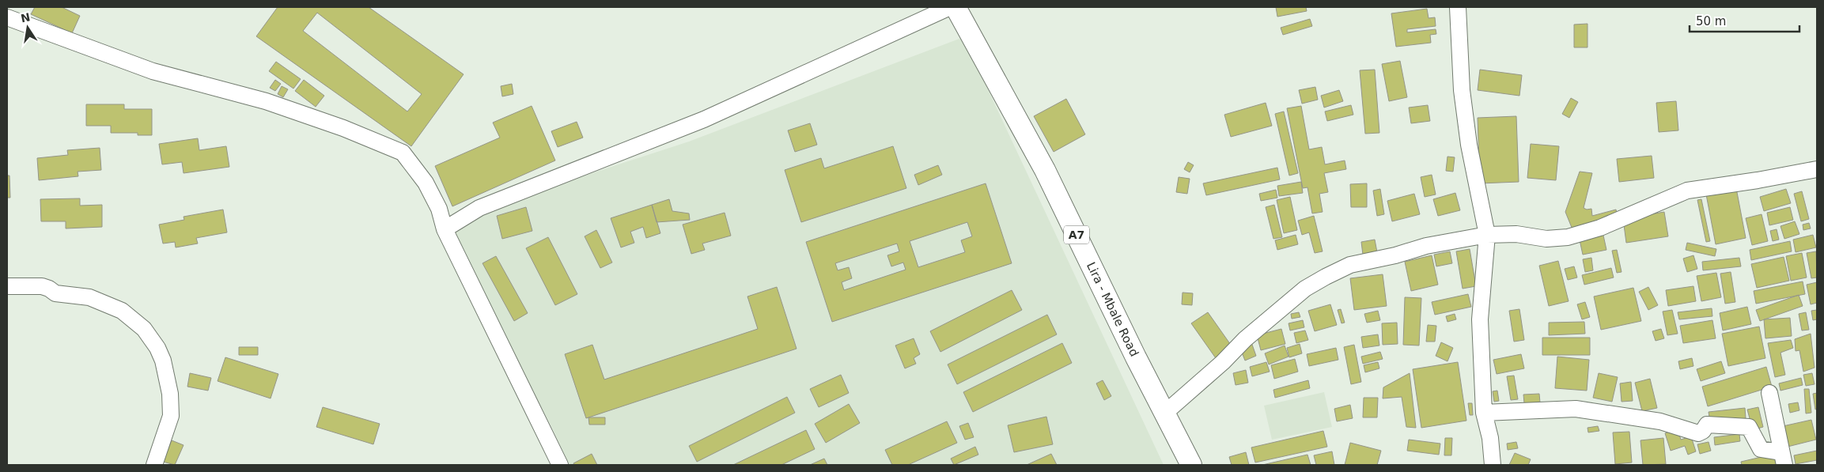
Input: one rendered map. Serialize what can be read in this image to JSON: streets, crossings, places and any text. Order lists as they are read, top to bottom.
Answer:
{
  "streets": {
    "main road": ["A7", "Lira - Mbale Road"]
  },
  "scale_bar": "50 m",
  "north": "top"
}
